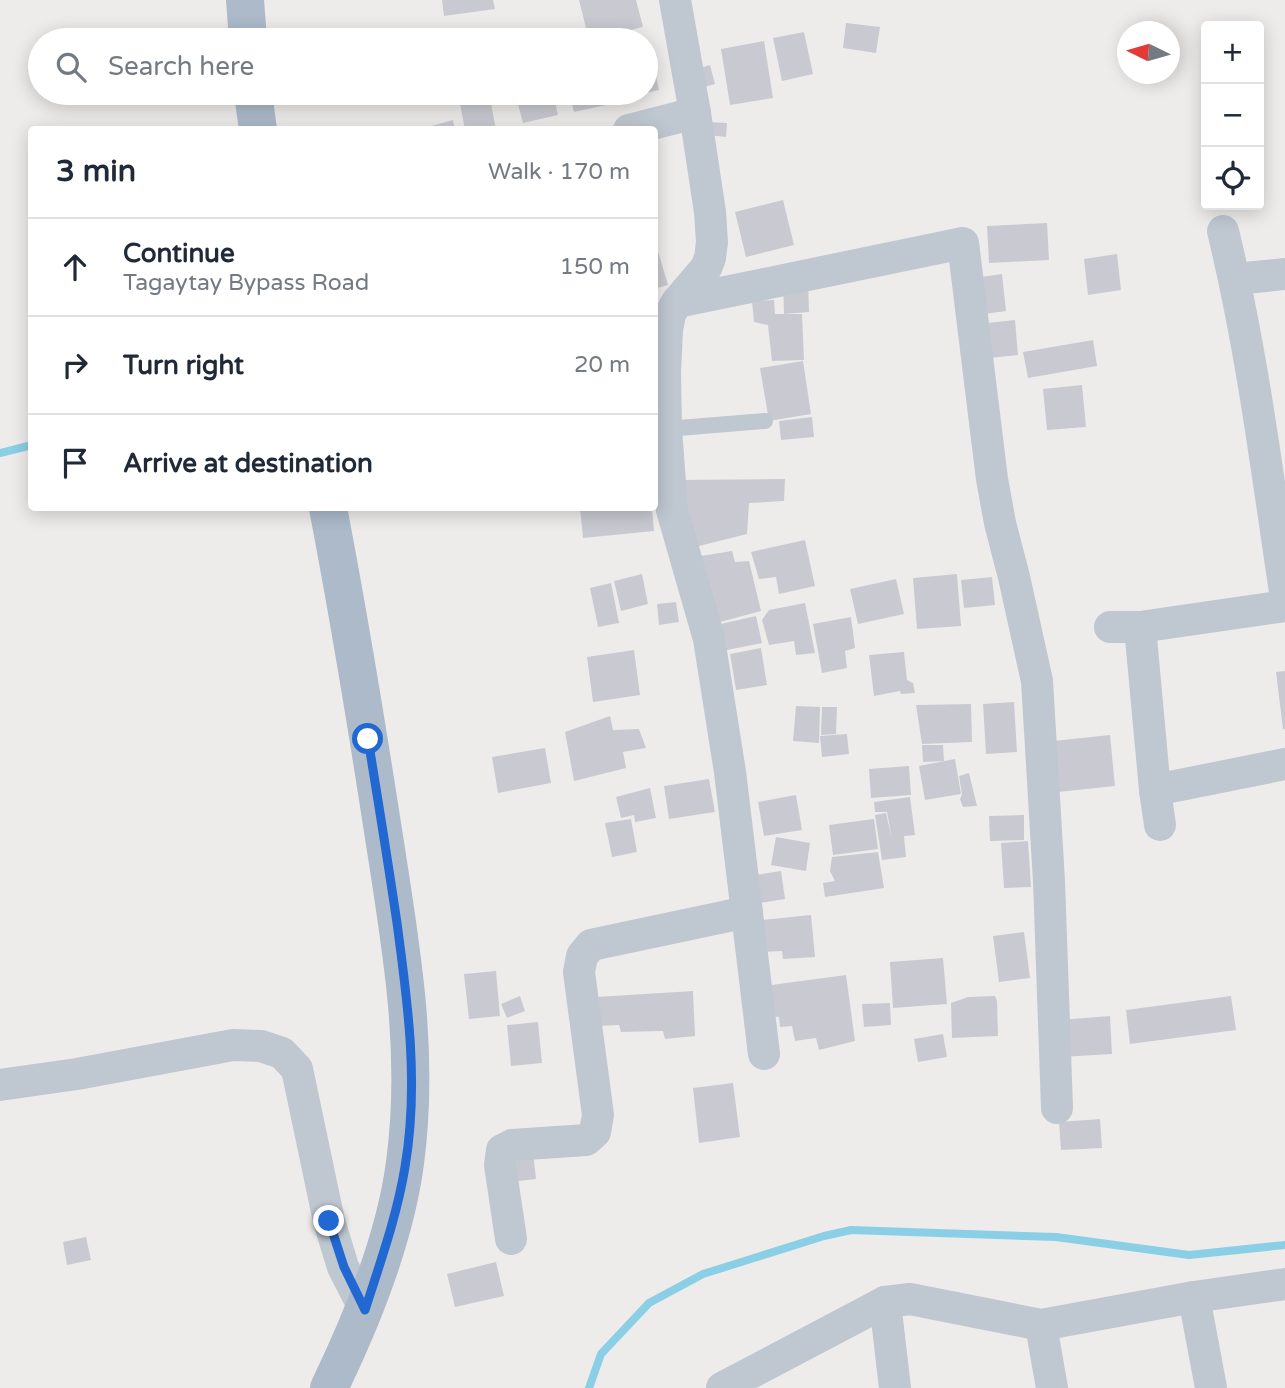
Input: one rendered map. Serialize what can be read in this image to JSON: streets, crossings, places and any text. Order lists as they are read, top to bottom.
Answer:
{
  "north": "left",
  "page": {
    "map_buttons": ["+", "−"],
    "search": "Search here",
    "heading": ["3 min", "Walk · 170 m"],
    "list": [
      ["Continue", "Tagaytay Bypass Road", "150 m"],
      ["Turn right", "20 m"],
      "Arrive at destination"
    ]
  }
}
